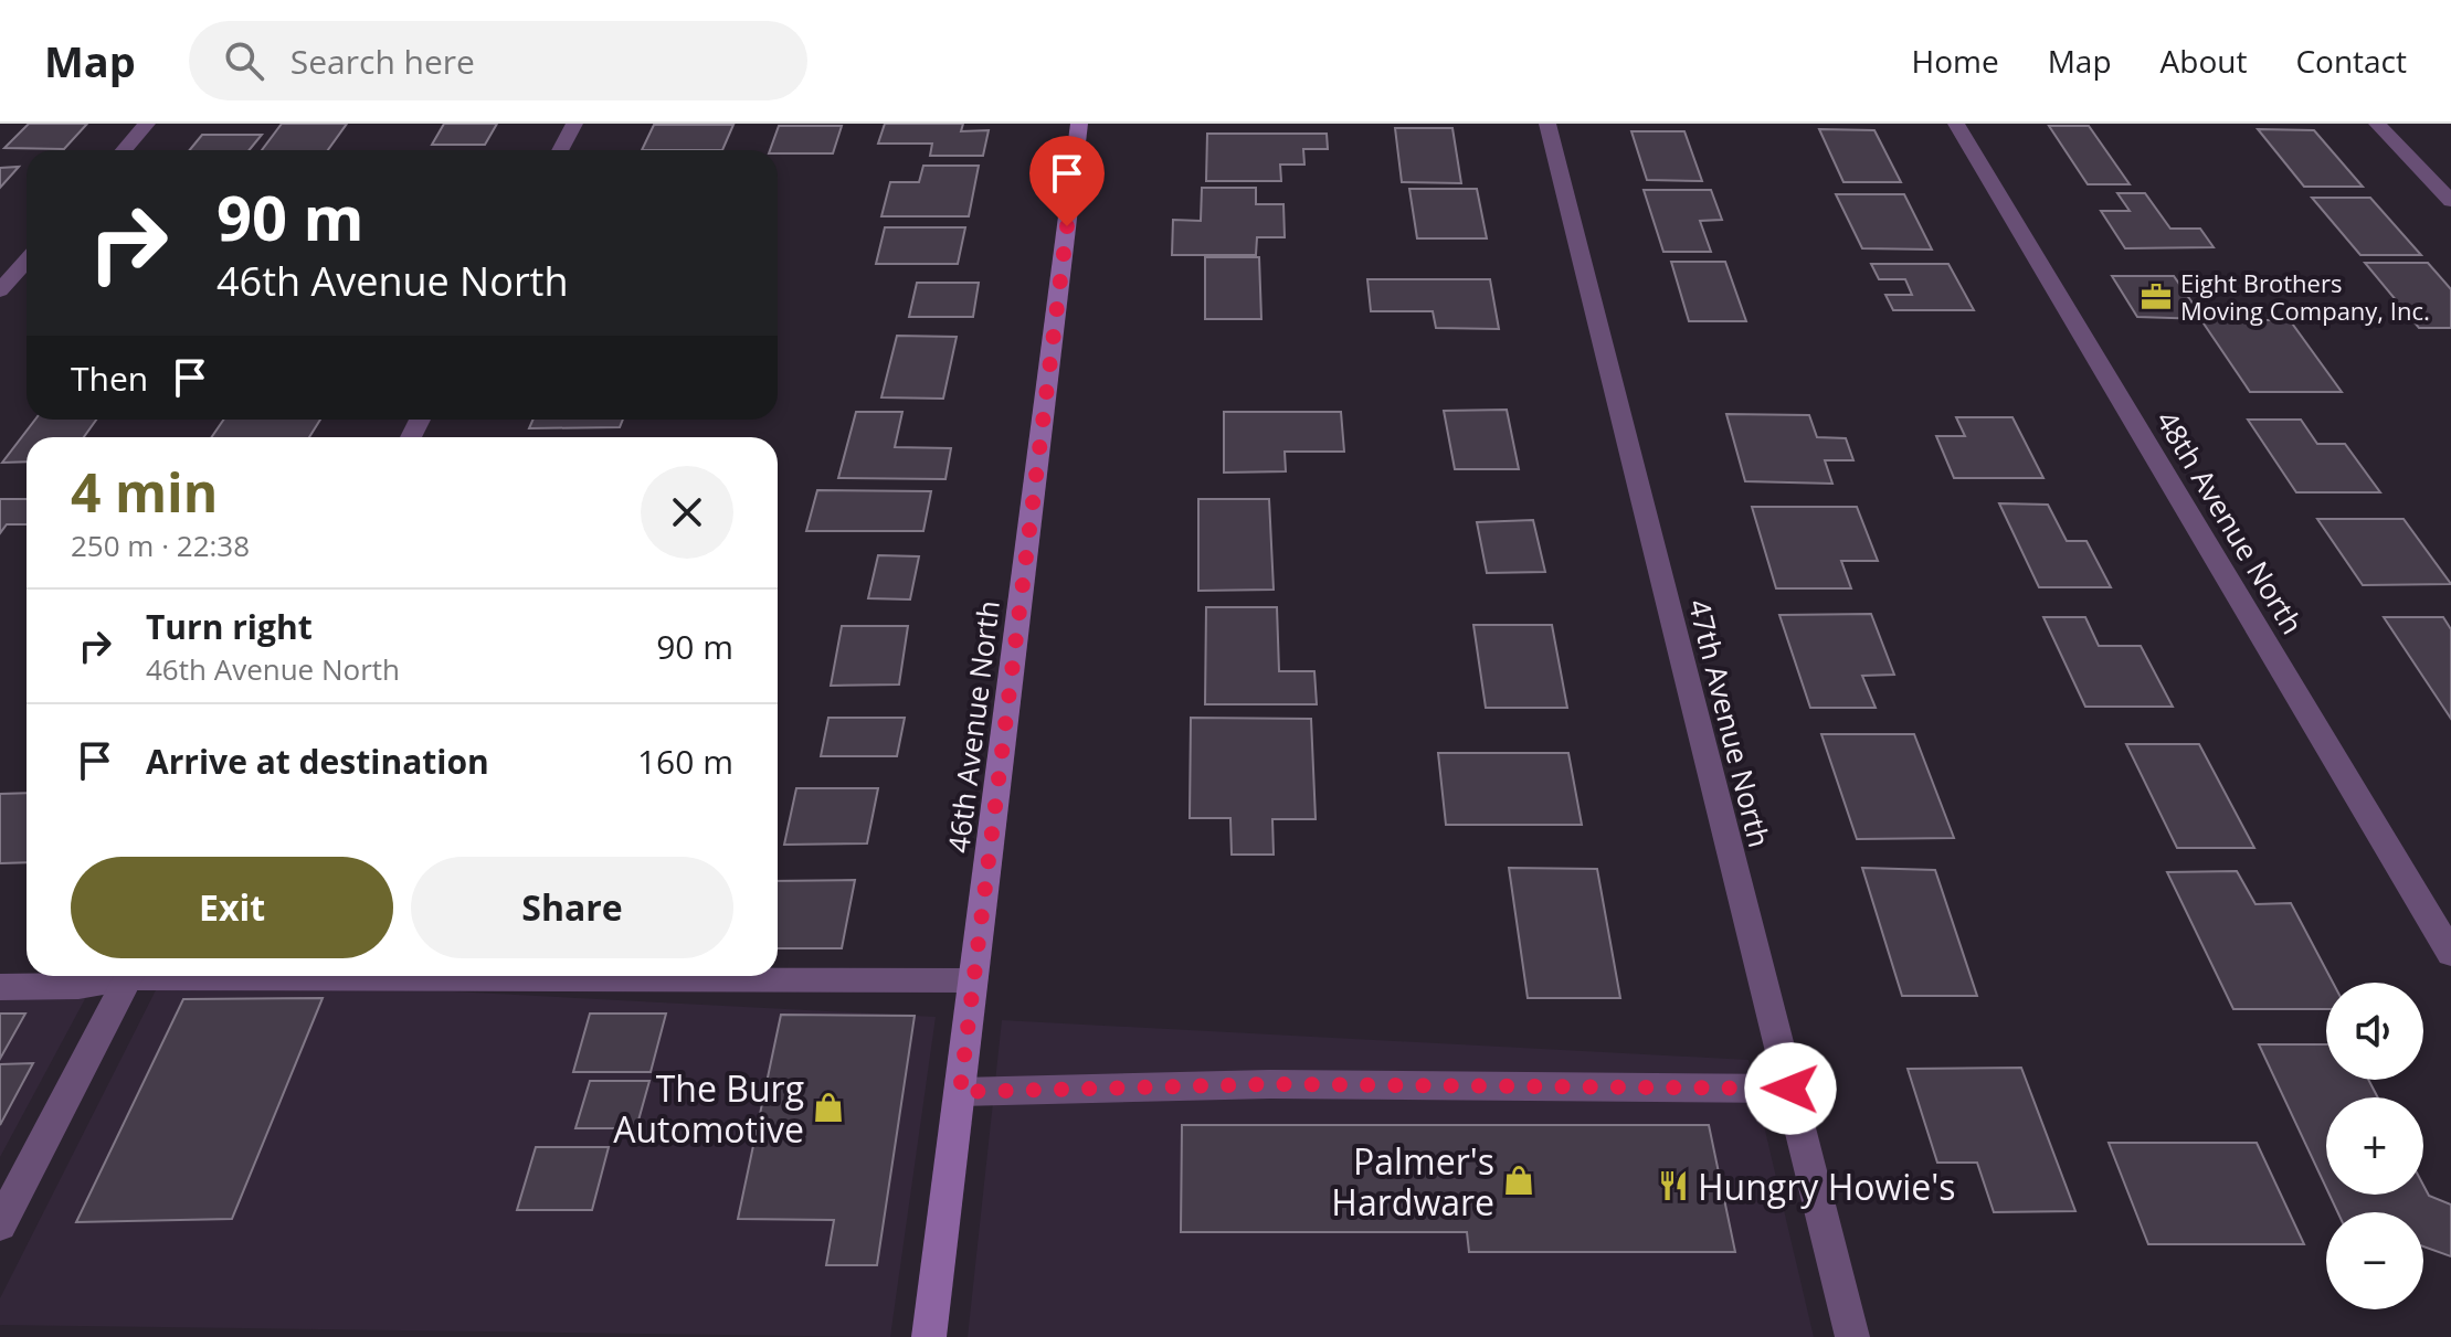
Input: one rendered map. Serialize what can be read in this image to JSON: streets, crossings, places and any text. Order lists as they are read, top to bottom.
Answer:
{
  "streets": {
    "street": ["48th Avenue North", "47th Avenue North", "46th Avenue North"]
  },
  "places": {
    "office": ["Eight Brothers Moving Company, Inc."],
    "shop": ["The Burg Automotive", "Palmer's Hardware"],
    "restaurant": ["Hungry Howie's"]
  },
  "page": {
    "header": "Map",
    "search": "Search here",
    "nav": [
      "Home",
      "Map",
      "About",
      "Contact"
    ],
    "turn": ["90 m", "46th Avenue North"],
    "then": "Then",
    "heading": ["4 min", "250 m · 22:38"],
    "list": [
      {
        "name": "Turn right",
        "note": "46th Avenue North",
        "value": "90 m"
      },
      {
        "name": "Arrive at destination",
        "value": "160 m"
      }
    ],
    "buttons": ["Exit", "Share"],
    "map_buttons": ["+", "−"]
  }
}
